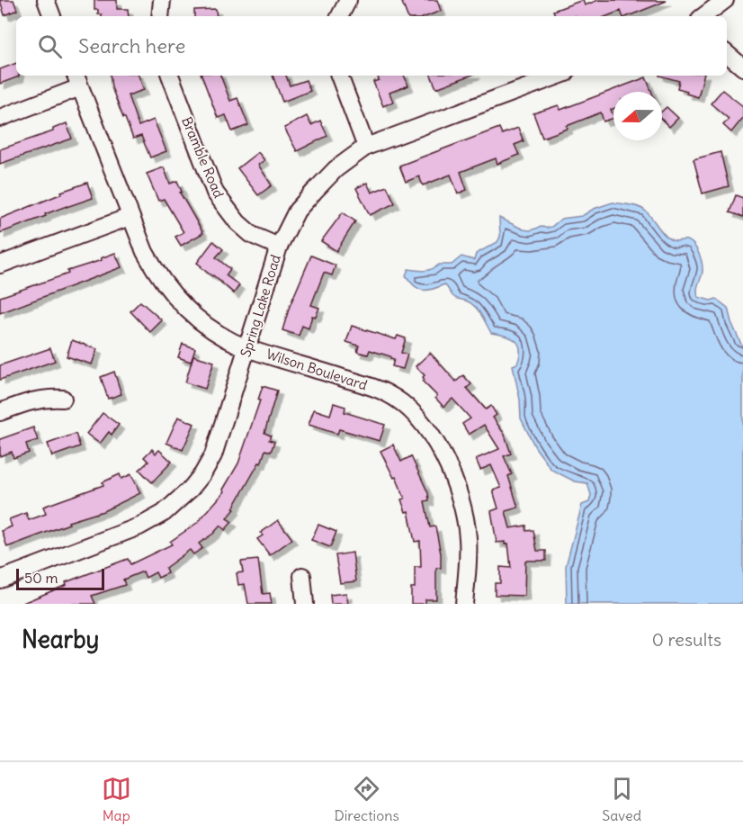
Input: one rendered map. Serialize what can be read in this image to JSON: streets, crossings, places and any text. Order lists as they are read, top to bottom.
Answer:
{
  "streets": {
    "street": ["Bramble Road", "Spring Lake Road", "Wilson Boulevard"]
  },
  "crossings": [
    ["Bramble Road", "Spring Lake Road"],
    ["Spring Lake Road", "Wilson Boulevard"]
  ],
  "scale_bar": "50 m",
  "north": "left",
  "page": {
    "search": "Search here",
    "scale": "50 m",
    "heading": ["Nearby", "0 results"],
    "nav": ["Map", "Directions", "Saved"]
  }
}
